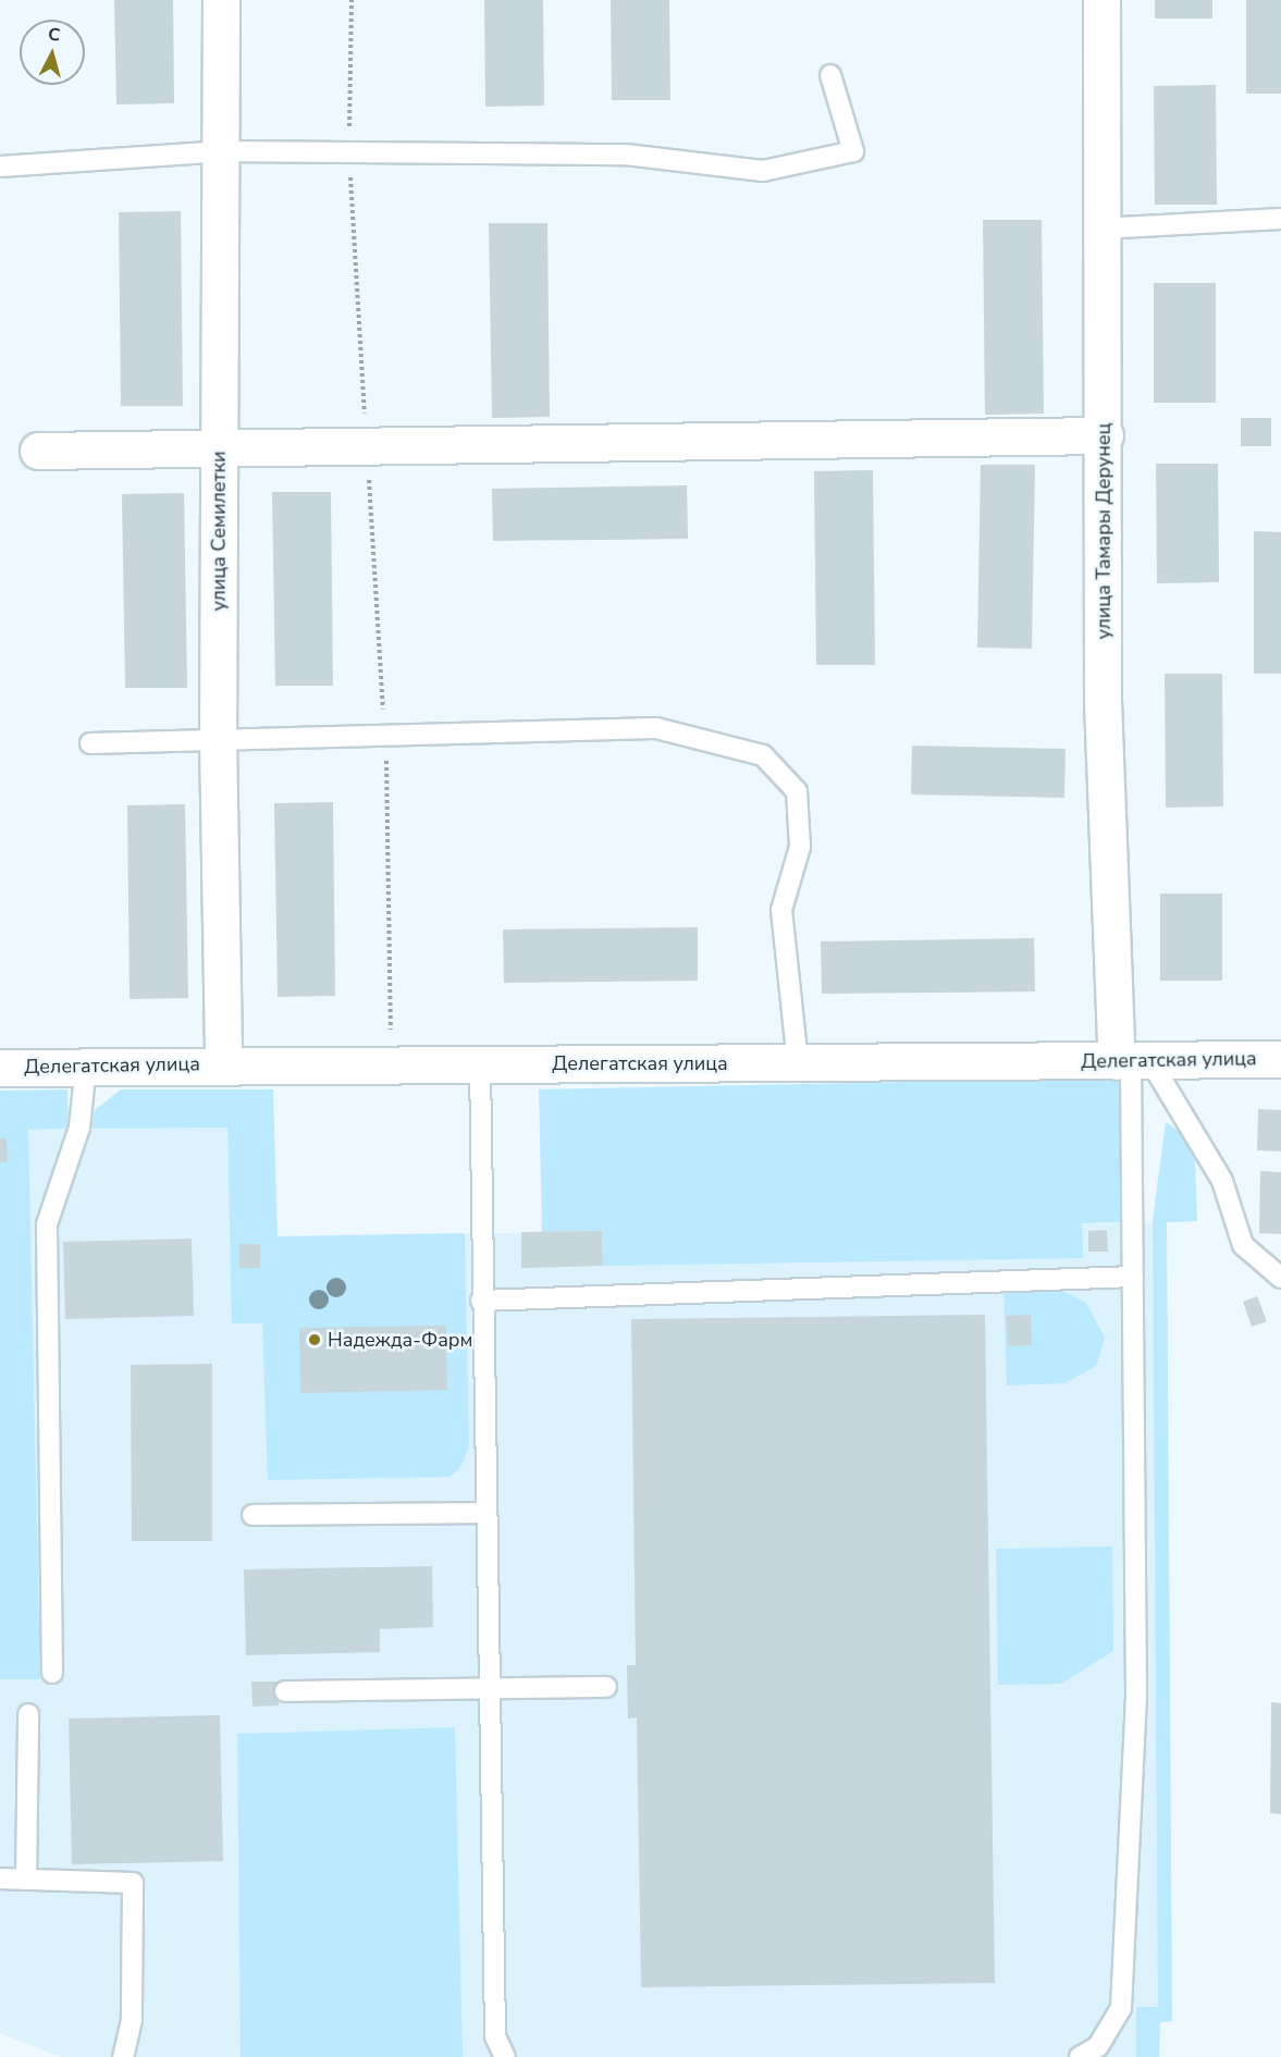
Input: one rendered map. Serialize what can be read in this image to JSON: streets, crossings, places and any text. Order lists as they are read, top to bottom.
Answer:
{
  "streets": {
    "street": ["улица Семилетки", "улица Тамары Дерунец", "Делегатская улица"]
  },
  "crossings": [
    ["улица Семилетки", "Делегатская улица"],
    ["улица Тамары Дерунец", "Делегатская улица"]
  ],
  "places": ["Надежда-Фарм"],
  "north": "top"
}
